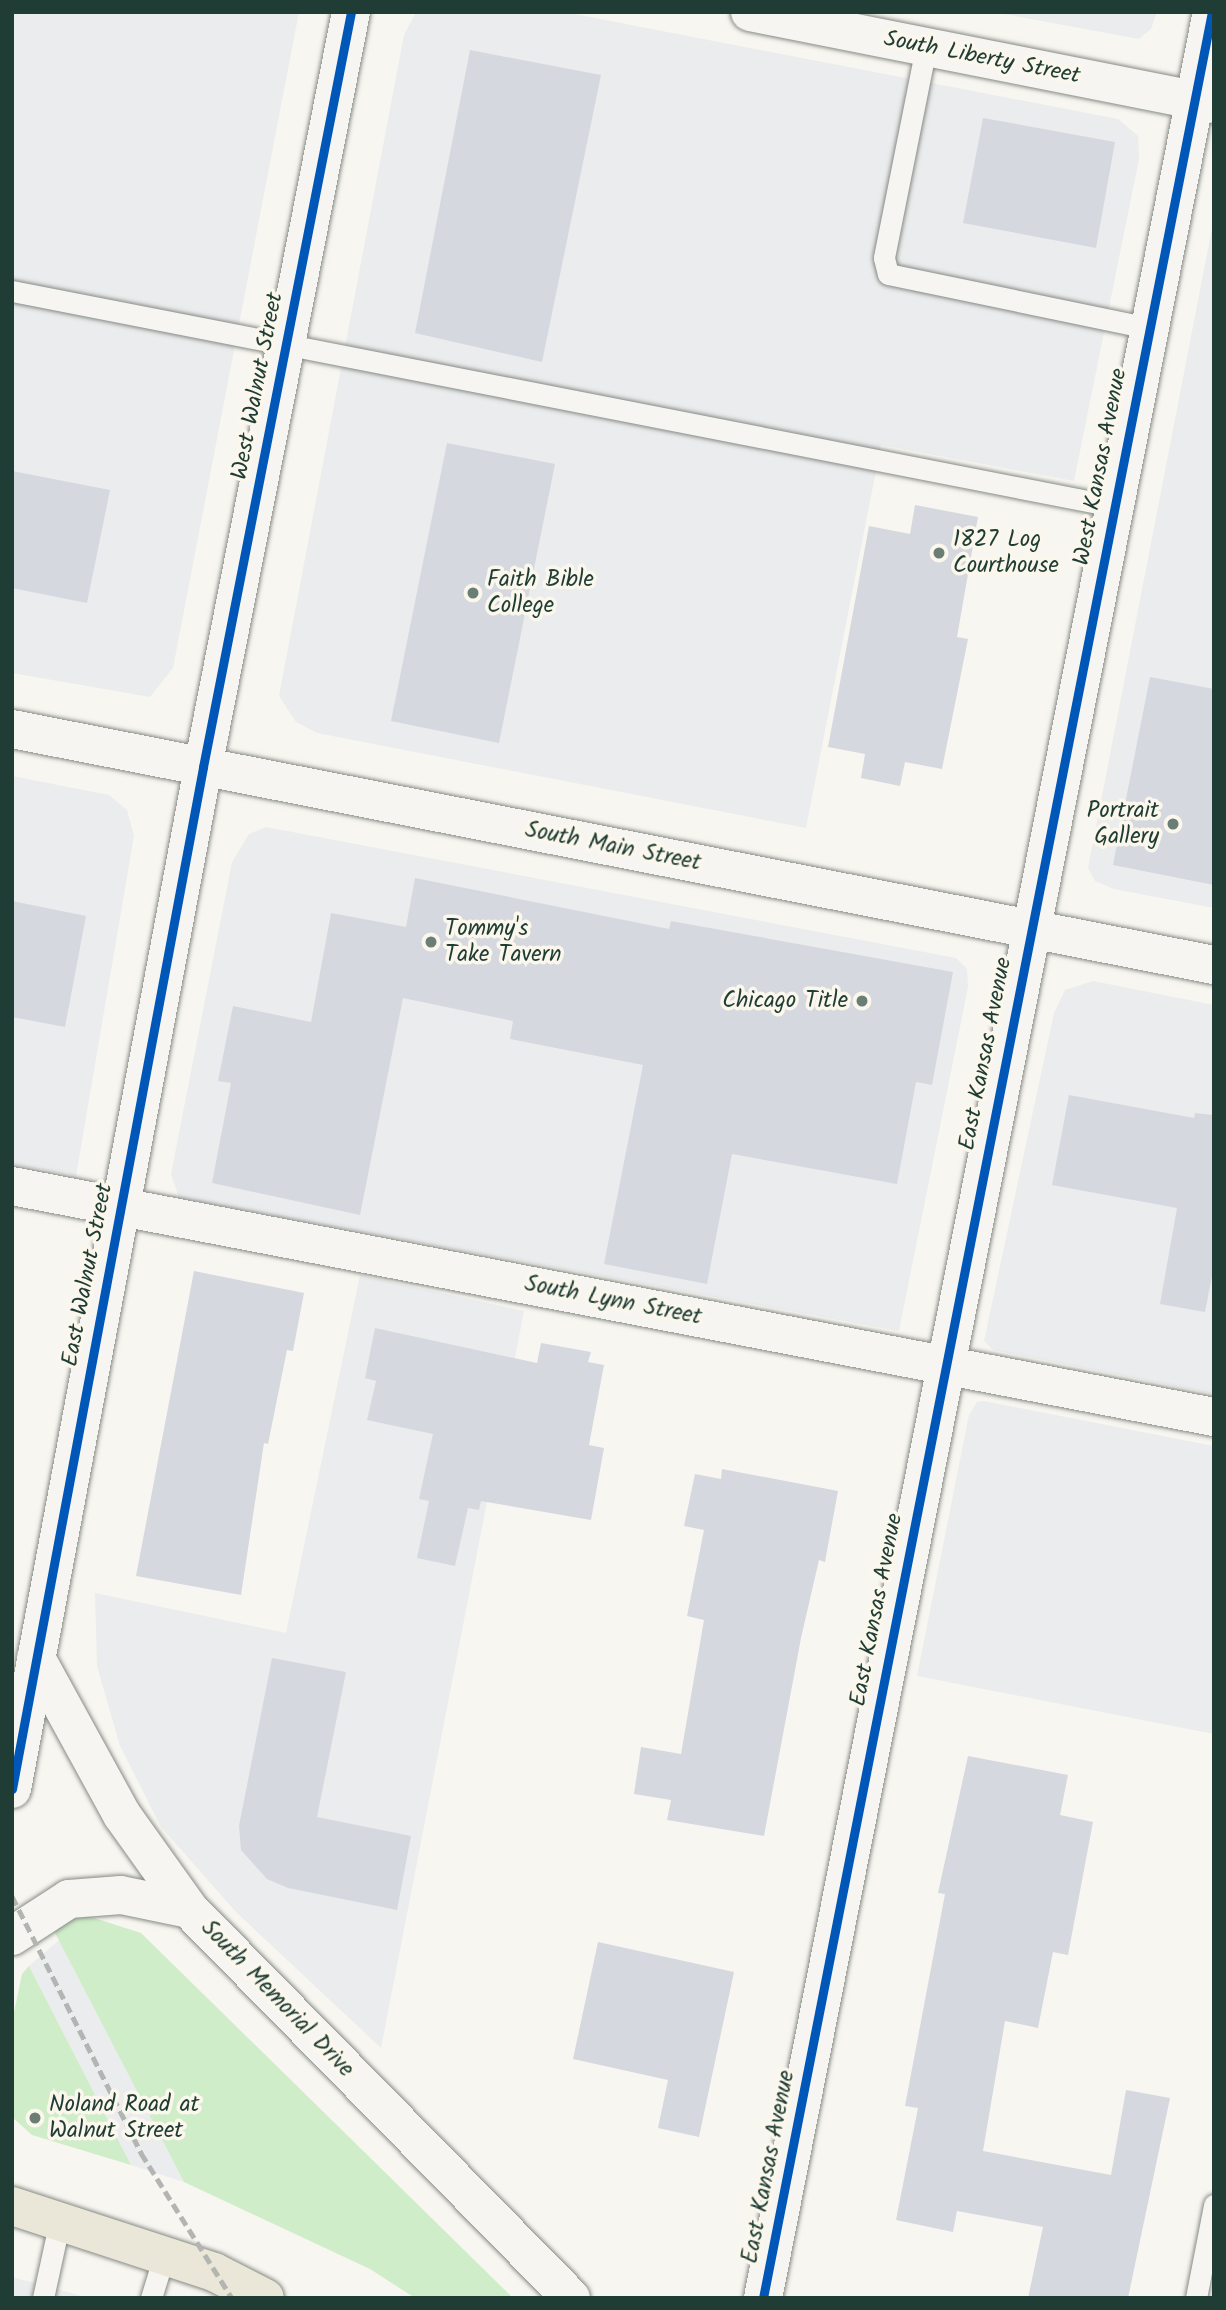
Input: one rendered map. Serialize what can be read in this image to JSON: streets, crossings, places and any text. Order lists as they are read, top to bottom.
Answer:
{
  "streets": {
    "street": [
      "South Liberty Street",
      "West Walnut Street",
      "West Kansas Avenue",
      "South Main Street",
      "East Kansas Avenue",
      "East Walnut Street",
      "South Lynn Street",
      "South Memorial Drive"
    ]
  },
  "crossings": [
    ["South Liberty Street", "West Kansas Avenue"],
    ["West Walnut Street", "South Main Street"],
    ["West Walnut Street", "East Walnut Street"],
    ["West Kansas Avenue", "South Main Street"],
    ["West Kansas Avenue", "East Kansas Avenue"],
    ["South Main Street", "East Kansas Avenue"],
    ["South Main Street", "East Walnut Street"],
    ["East Kansas Avenue", "South Lynn Street"],
    ["East Walnut Street", "South Lynn Street"],
    ["East Walnut Street", "South Memorial Drive"]
  ],
  "places": [
    "1827 Log Courthouse",
    "Faith Bible College",
    "Portrait Gallery",
    "Tommy's Take Tavern",
    "Chicago Title",
    "Noland Road at Walnut Street"
  ]
}
